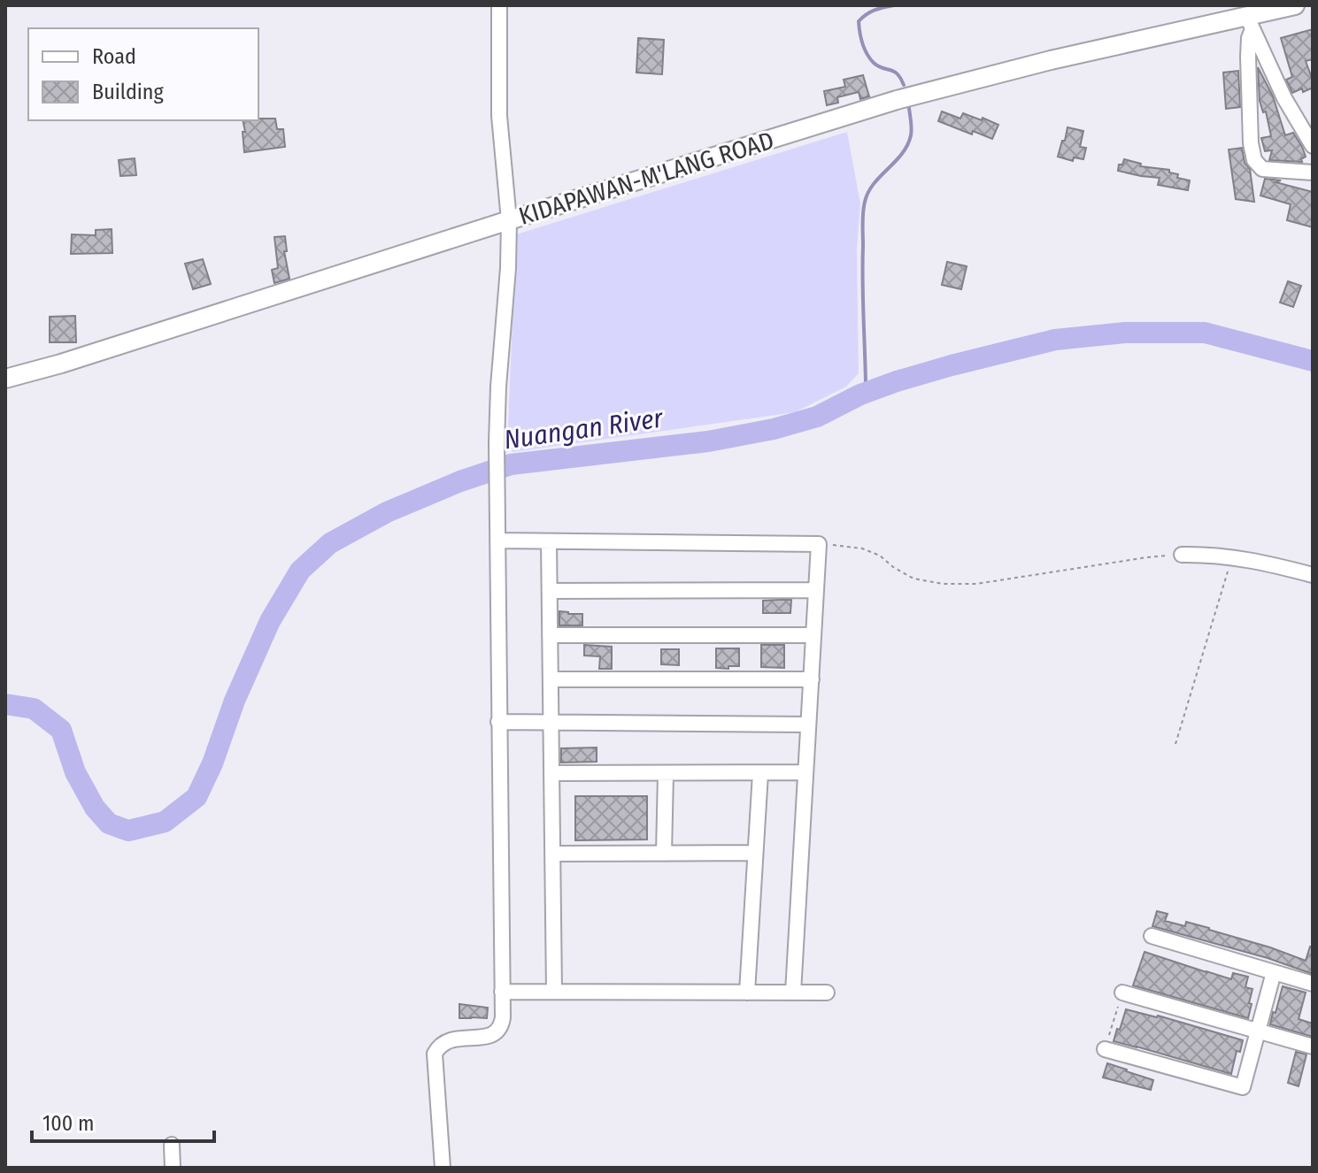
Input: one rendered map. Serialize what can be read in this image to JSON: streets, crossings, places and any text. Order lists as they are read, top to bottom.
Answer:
{
  "streets": {
    "main road": ["KIDAPAWAN-M'LANG ROAD"]
  },
  "water": ["Nuangan River"],
  "legend": ["Road", "Building"],
  "scale_bar": "100 m"
}
